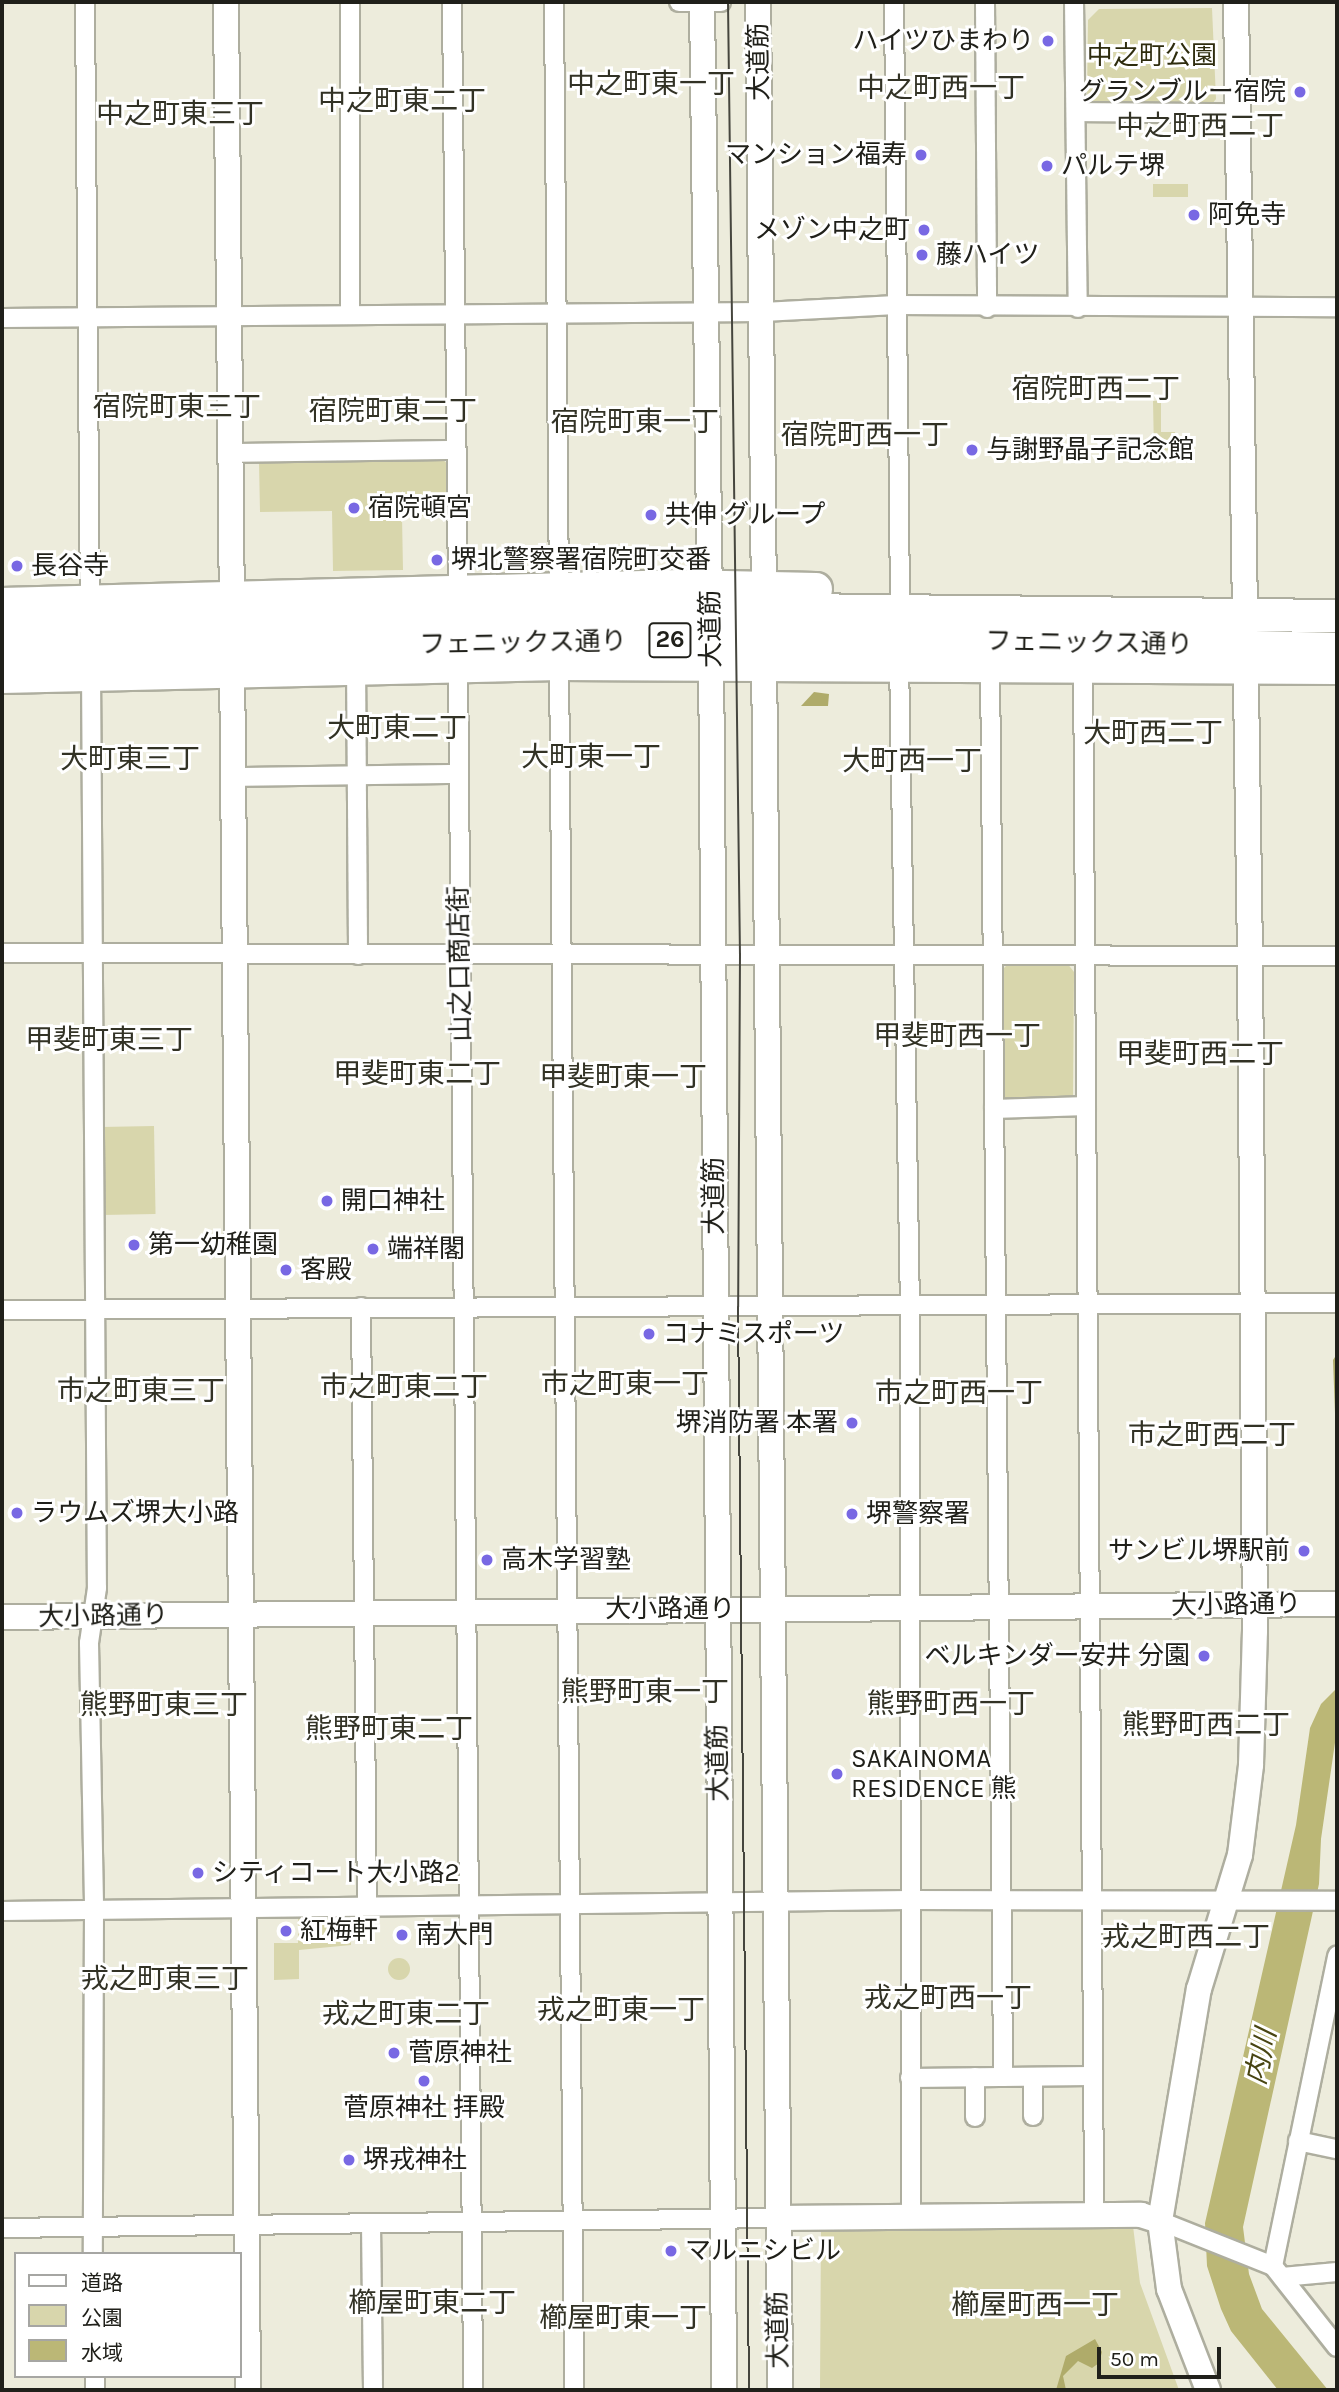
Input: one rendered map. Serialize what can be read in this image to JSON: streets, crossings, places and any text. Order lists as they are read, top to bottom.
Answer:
{
  "streets": {
    "highway": ["26", "フェニックス通り"],
    "street": ["大道筋", "山之口商店街", "大小路通り"]
  },
  "crossings": [
    ["大道筋", "26"],
    ["大道筋", "フェニックス通り"],
    ["大道筋", "大小路通り"],
    ["26", "フェニックス通り"],
    ["26", "山之口商店街"],
    ["フェニックス通り", "山之口商店街"],
    ["山之口商店街", "大小路通り"]
  ],
  "districts": [
    "中之町東一丁",
    "中之町西一丁",
    "中之町東二丁",
    "中之町東三丁",
    "中之町西二丁",
    "宿院町西二丁",
    "宿院町東三丁",
    "宿院町東二丁",
    "宿院町東一丁",
    "宿院町西一丁",
    "大町東二丁",
    "大町西二丁",
    "大町東一丁",
    "大町東三丁",
    "大町西一丁",
    "甲斐町西一丁",
    "甲斐町東三丁",
    "甲斐町西二丁",
    "甲斐町東二丁",
    "甲斐町東一丁",
    "市之町東一丁",
    "市之町東二丁",
    "市之町東三丁",
    "市之町西一丁",
    "市之町西二丁",
    "熊野町東一丁",
    "熊野町西一丁",
    "熊野町東三丁",
    "熊野町西二丁",
    "熊野町東二丁",
    "戎之町西二丁",
    "戎之町東三丁",
    "戎之町西一丁",
    "戎之町東一丁",
    "戎之町東二丁",
    "櫛屋町東二丁",
    "櫛屋町西一丁",
    "櫛屋町東一丁"
  ],
  "water": ["内川"],
  "parks": ["中之町公園"],
  "places": [
    "ハイツひまわり",
    "グランブルー宿院",
    "マンション福寿",
    "パルテ堺",
    "阿免寺",
    "メゾン中之町",
    "藤ハイツ",
    "与謝野晶子記念館",
    "宿院頓宮",
    "共伸 グループ",
    "堺北警察署宿院町交番",
    "長谷寺",
    "開口神社",
    "第一幼稚園",
    "端祥閣",
    "客殿",
    "コナミスポーツ",
    "堺消防署 本署",
    "ラウムズ堺大小路",
    "堺警察署",
    "サンビル堺駅前",
    "高木学習塾",
    "ベルキンダー安井 分園",
    "SAKAINOMA RESIDENCE 熊",
    "シティコート大小路2",
    "紅梅軒",
    "南大門",
    "菅原神社",
    "菅原神社 拝殿",
    "堺戎神社",
    "マルニシビル"
  ],
  "legend": ["道路", "公園", "水域"],
  "scale_bar": "50 m"
}
